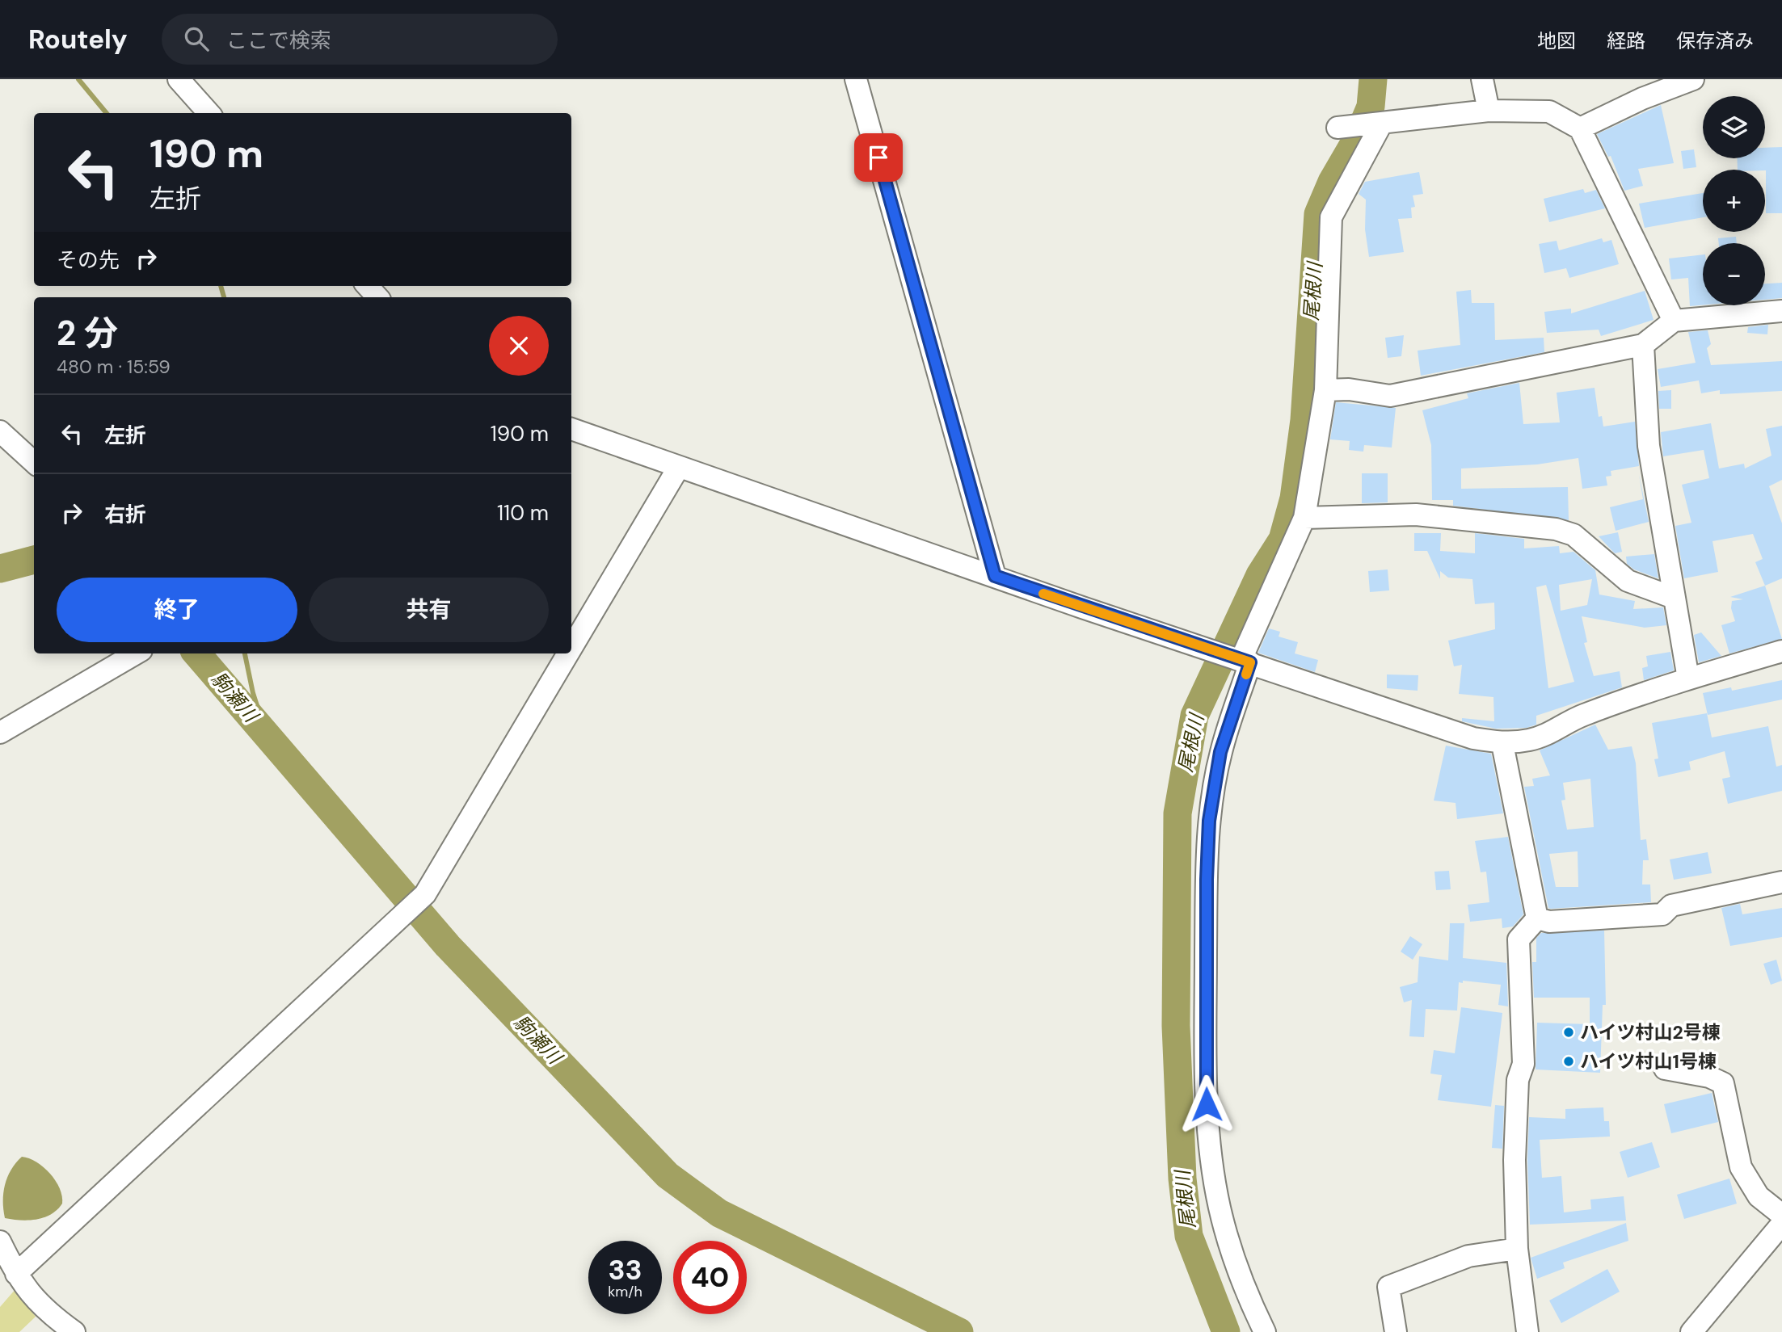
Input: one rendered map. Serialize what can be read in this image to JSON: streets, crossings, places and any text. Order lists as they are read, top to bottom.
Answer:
{
  "water": ["尾根川", "駒瀬川"],
  "places": ["ハイツ村山2号棟", "ハイツ村山1号棟"],
  "page": {
    "header": "Routely",
    "search": "ここで検索",
    "nav": ["地図", "経路", "保存済み"],
    "map_buttons": ["+", "−"],
    "turn": ["190 m", "左折"],
    "then": "その先",
    "heading": ["2 分", "480 m · 15:59"],
    "list": [
      {
        "name": "左折",
        "value": "190 m"
      },
      {
        "name": "右折",
        "value": "110 m"
      }
    ],
    "buttons": ["終了", "共有"],
    "speed": "33 km/h",
    "limit": "40"
  }
}
